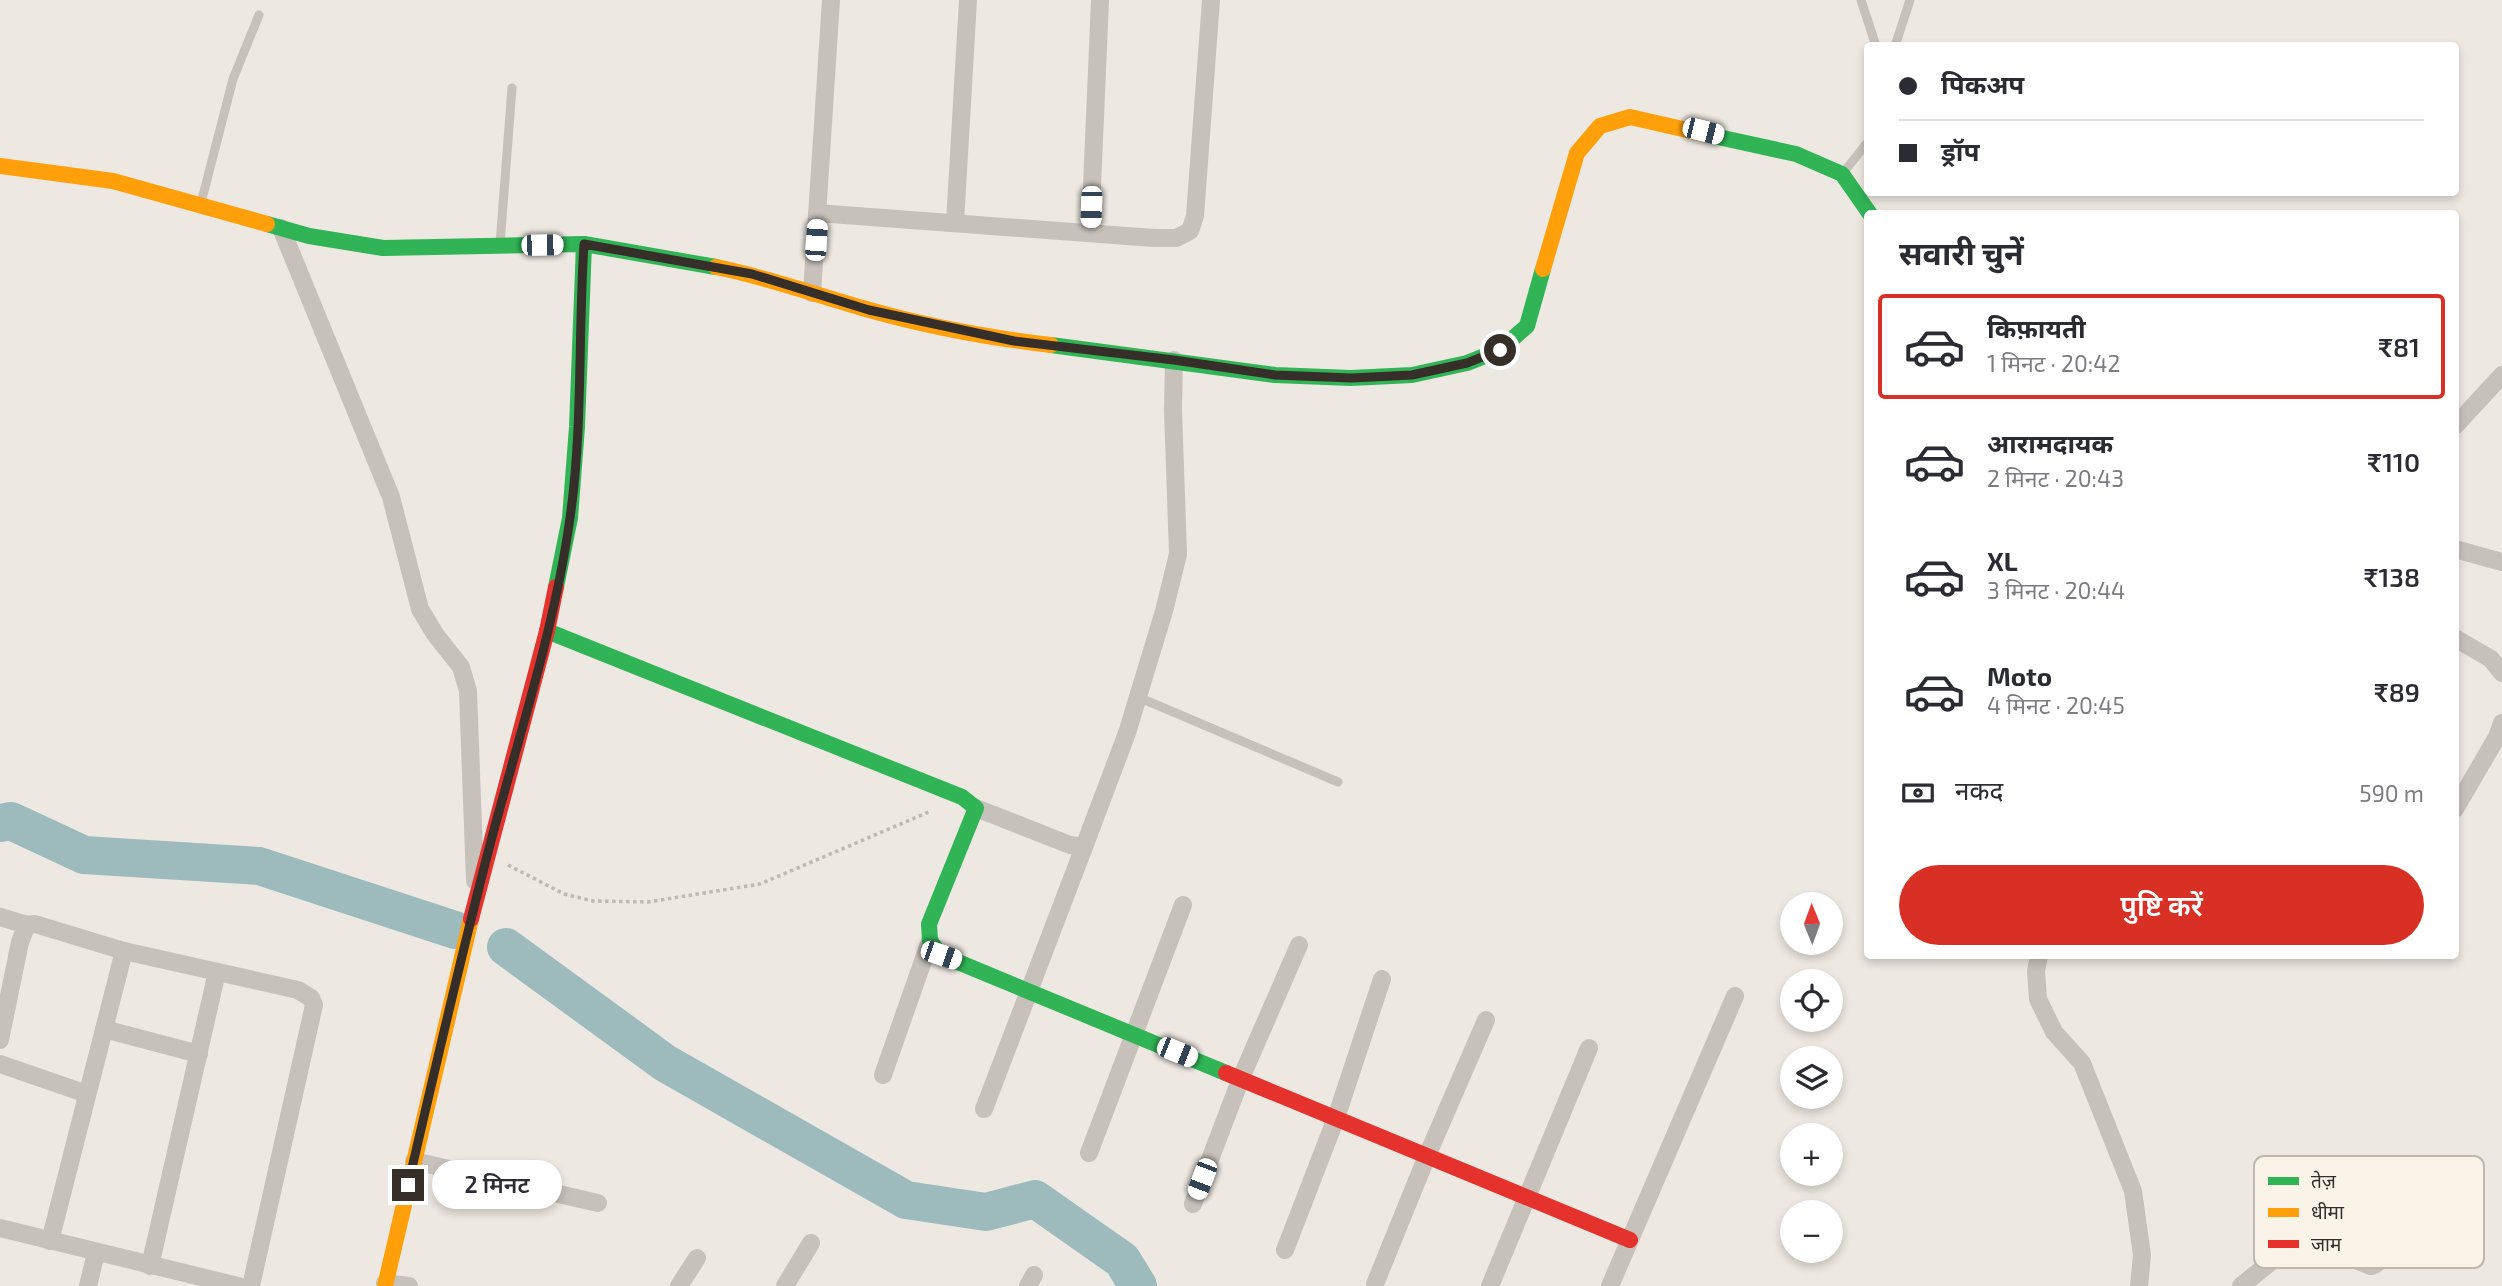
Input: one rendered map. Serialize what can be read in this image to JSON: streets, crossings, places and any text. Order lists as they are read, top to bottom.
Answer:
{
  "legend": ["तेज़", "धीमा", "जाम"],
  "north": "top",
  "page": {
    "banner": ["पिकअप", "ड्रॉप"],
    "heading": "सवारी चुनें",
    "list": [
      {
        "name": "किफ़ायती",
        "note": "1 मिनट · 20:42",
        "value": "₹81"
      },
      {
        "name": "आरामदायक",
        "note": "2 मिनट · 20:43",
        "value": "₹110"
      },
      {
        "name": "XL",
        "note": "3 मिनट · 20:44",
        "value": "₹138"
      },
      {
        "name": "Moto",
        "note": "4 मिनट · 20:45",
        "value": "₹89"
      }
    ],
    "pay": ["नकद", "590 m"],
    "buttons": "पुष्टि करें",
    "map_buttons": ["+", "−"],
    "bubble": "2 मिनट"
  }
}
